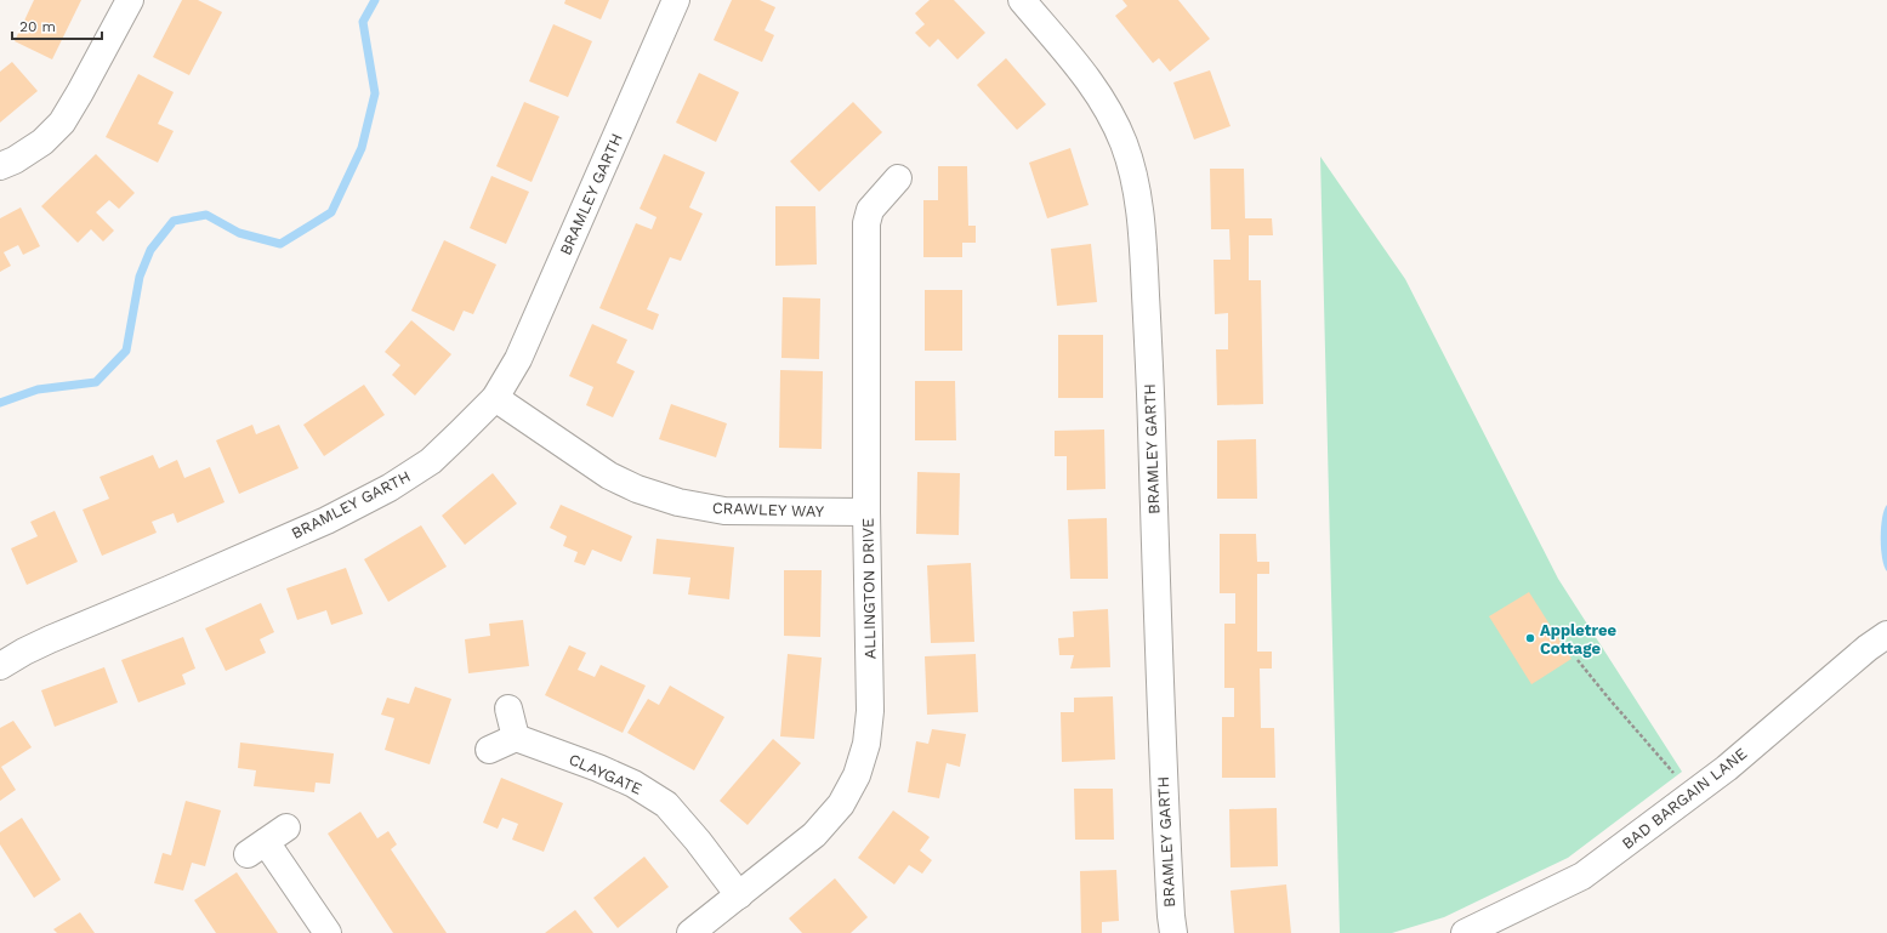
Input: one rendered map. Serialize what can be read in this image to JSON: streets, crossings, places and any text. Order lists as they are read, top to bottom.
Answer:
{
  "streets": {
    "street": [
      "BRAMLEY GARTH",
      "CRAWLEY WAY",
      "ALLINGTON DRIVE",
      "CLAYGATE",
      "BAD BARGAIN LANE"
    ]
  },
  "crossings": [
    ["BRAMLEY GARTH", "CRAWLEY WAY"],
    ["CRAWLEY WAY", "ALLINGTON DRIVE"],
    ["ALLINGTON DRIVE", "CLAYGATE"]
  ],
  "places": ["Appletree Cottage"],
  "scale_bar": "20 m"
}
